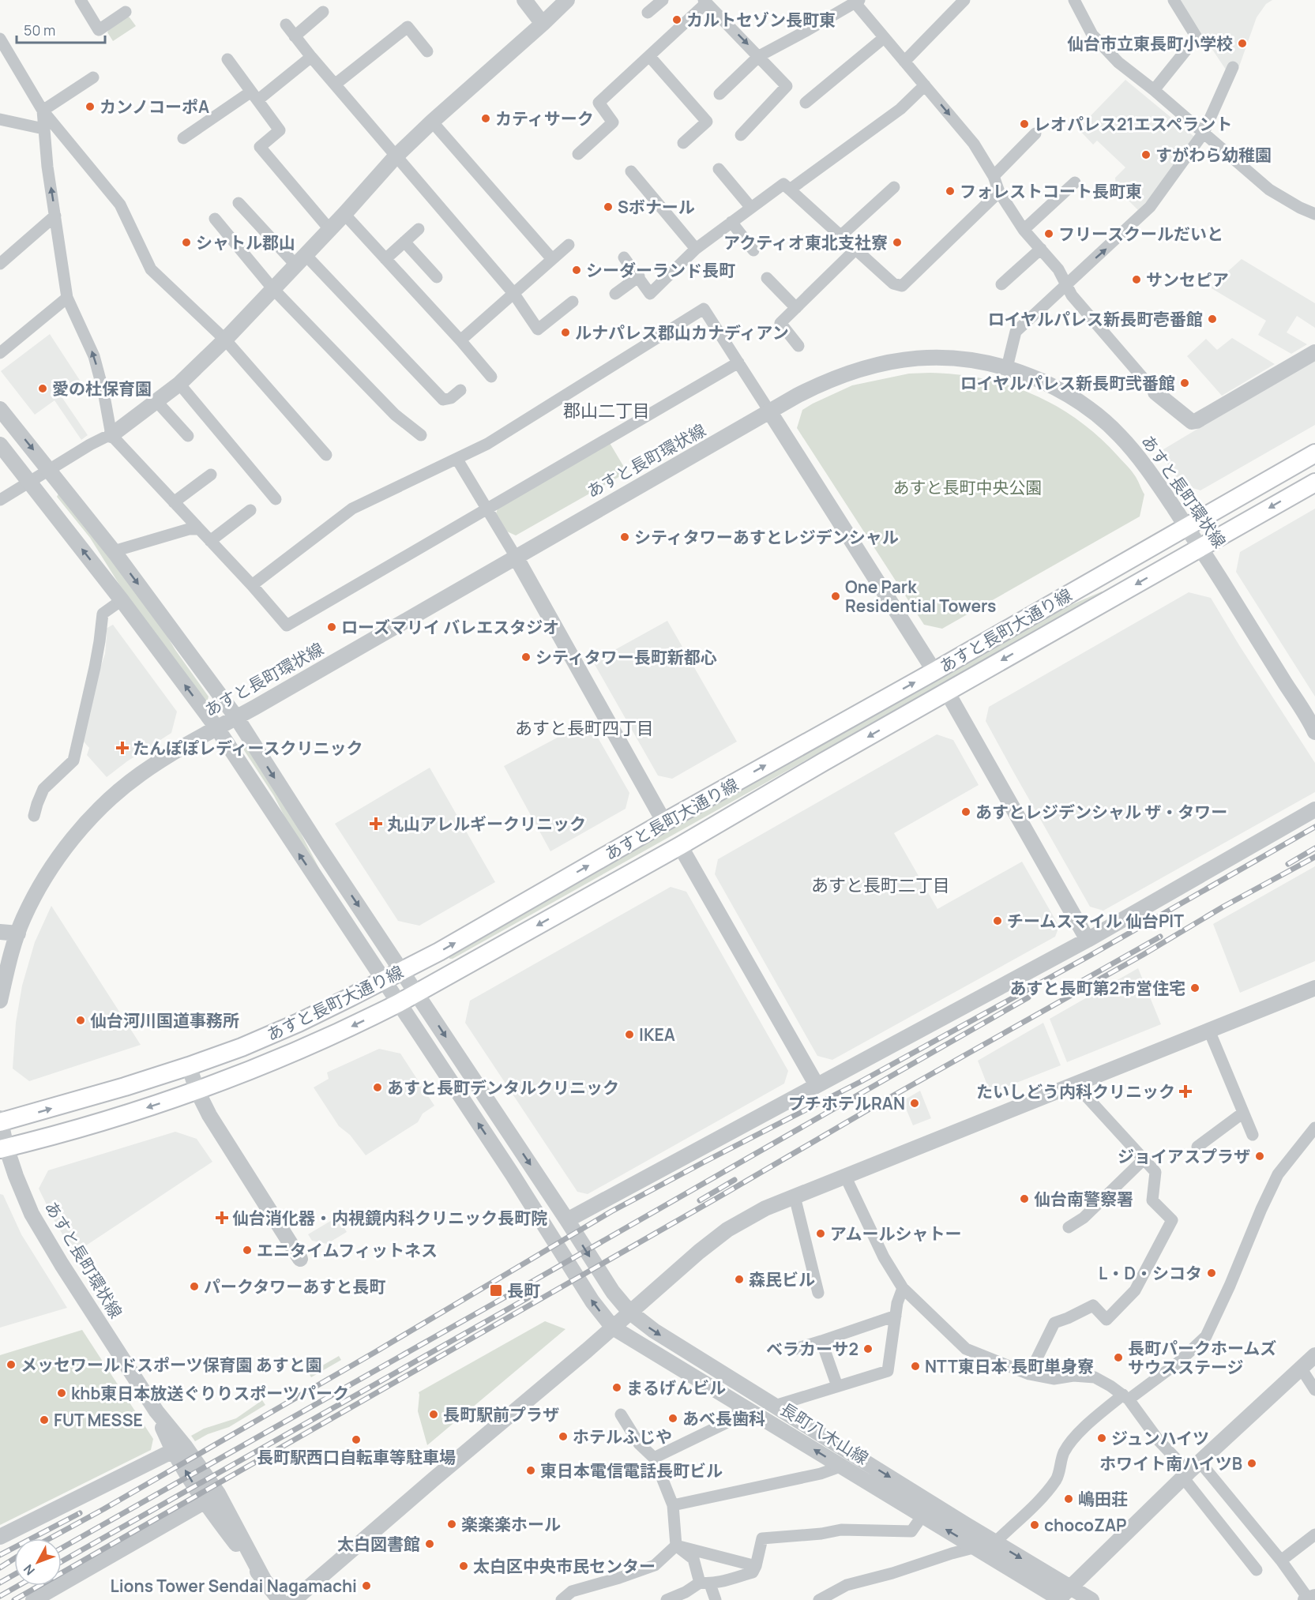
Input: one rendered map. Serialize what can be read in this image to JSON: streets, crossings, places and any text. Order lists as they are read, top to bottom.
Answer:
{
  "streets": {
    "main road": ["あすと長町大通り線"],
    "street": ["あすと長町環状線", "長町八木山線"]
  },
  "crossings": [
    ["あすと長町環状線", "あすと長町大通り線"],
    ["あすと長町環状線", "長町八木山線"],
    ["あすと長町大通り線", "長町八木山線"]
  ],
  "districts": ["郡山二丁目", "あすと長町四丁目", "あすと長町二丁目"],
  "parks": ["あすと長町中央公園"],
  "places": {
    "other": [
      "カルトセゾン長町東",
      "仙台市立東長町小学校",
      "カンノコーポA",
      "カティサーク",
      "レオパレス21エスペラント",
      "すがわら幼稚園",
      "フォレストコート長町東",
      "Sボナール",
      "フリースクールだいと",
      "シャトル郡山",
      "アクティオ東北支社寮",
      "シーダーランド長町",
      "サンセピア",
      "ロイヤルパレス新長町壱番館",
      "ルナパレス郡山カナディアン",
      "ロイヤルパレス新長町弐番館",
      "愛の杜保育園",
      "シティタワーあすとレジデンシャル",
      "One Park Residential Towers",
      "ローズマリイ バレエスタジオ",
      "シティタワー長町新都心",
      "あすとレジデンシャル ザ・タワー",
      "チームスマイル 仙台PIT",
      "あすと長町第2市営住宅",
      "仙台河川国道事務所",
      "IKEA",
      "あすと長町デンタルクリニック",
      "プチホテルRAN",
      "ジョイアスプラザ",
      "仙台南警察署",
      "アムールシャトー",
      "エニタイムフィットネス",
      "L・D・シコタ",
      "森民ビル",
      "パークタワーあすと長町",
      "ベラカーサ2",
      "長町パークホームズ サウスステージ",
      "メッセワールドスポーツ保育園 あすと園",
      "NTT東日本 長町単身寮",
      "まるげんビル",
      "khb東日本放送ぐりりスポーツパーク",
      "長町駅前プラザ",
      "あべ長歯科",
      "FUT MESSE",
      "ホテルふじや",
      "ジュンハイツ",
      "長町駅西口自転車等駐車場",
      "ホワイト南ハイツB",
      "東日本電信電話長町ビル",
      "嶋田荘",
      "楽楽楽ホール",
      "chocoZAP",
      "太白図書館",
      "太白区中央市民センター",
      "Lions Tower Sendai Nagamachi"
    ],
    "health": [
      "たんぽぽレディースクリニック",
      "丸山アレルギークリニック",
      "たいしどう内科クリニック",
      "仙台消化器・内視鏡内科クリニック長町院"
    ],
    "transit": ["長町"]
  },
  "scale_bar": "50 m",
  "north": "bottom left"
}
